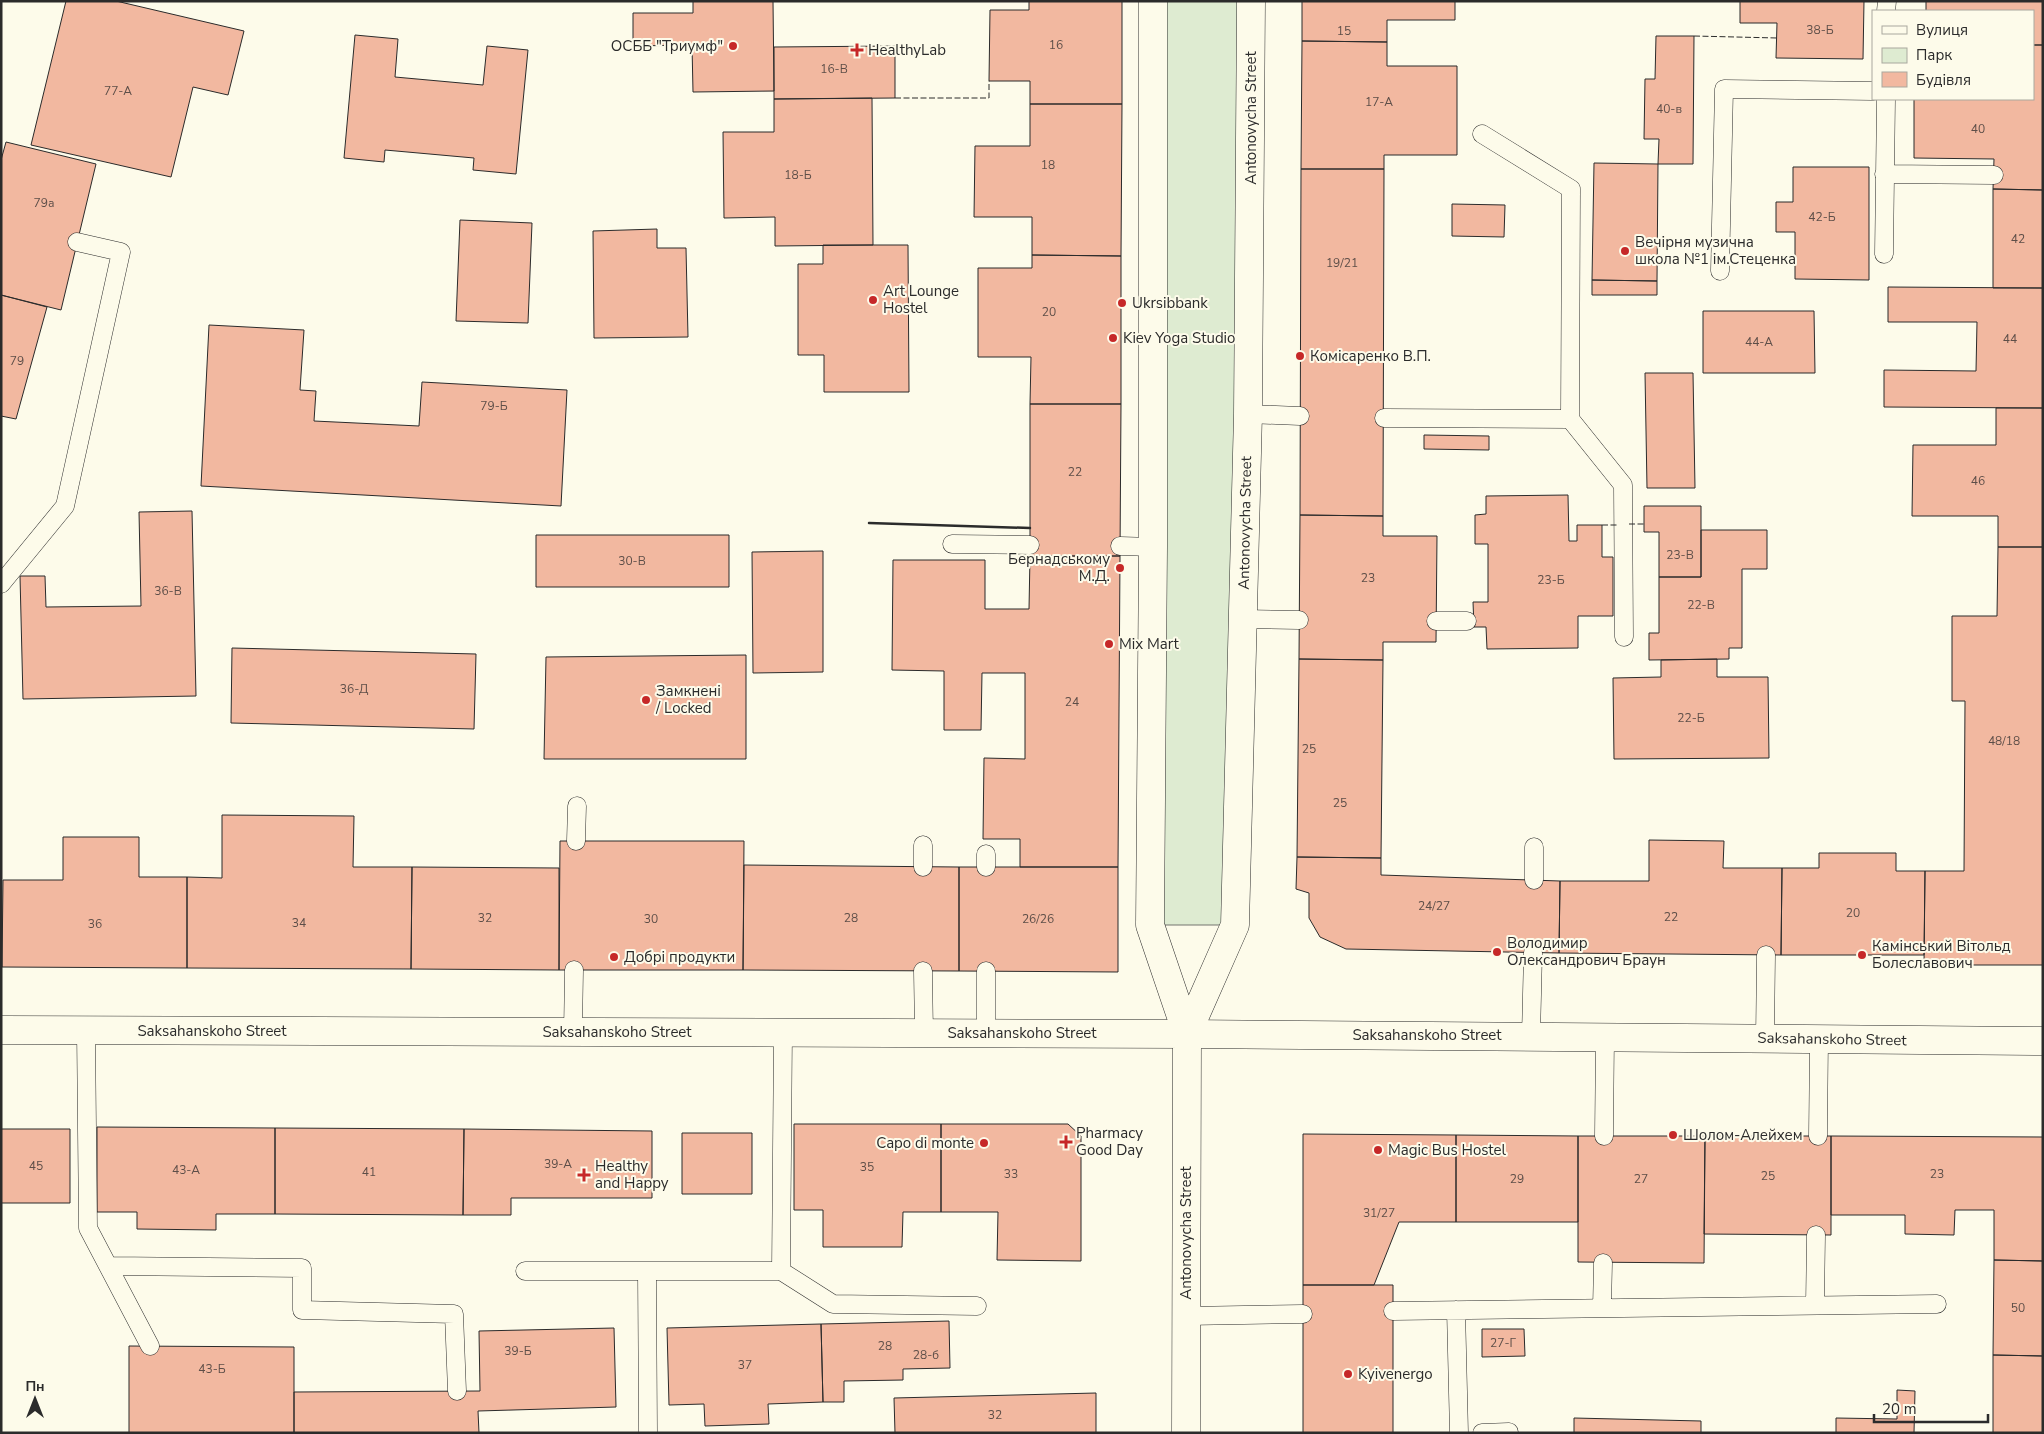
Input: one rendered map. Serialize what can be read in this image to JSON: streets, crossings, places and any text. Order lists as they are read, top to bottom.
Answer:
{
  "streets": {
    "main road": ["Antonovycha Street", "Saksahanskoho Street"]
  },
  "crossings": [
    ["Antonovycha Street", "Saksahanskoho Street"]
  ],
  "places": {
    "other": [
      "ОСББ \"Триумф\"",
      "Вечірня музична школа №1 ім.Стеценка",
      "Art Lounge Hostel",
      "Ukrsibbank",
      "Kiev Yoga Studio",
      "Комісаренко В.П.",
      "Бернадському М.Д.",
      "Mix Mart",
      "Замкнені / Locked",
      "Володимир Олександрович Браун",
      "Камінський Вітольд Болеславович",
      "Добрі продукти",
      "Шолом-Алейхем",
      "Capo di monte",
      "Magic Bus Hostel",
      "Kyivenergo"
    ],
    "health": ["HealthyLab", "Pharmacy Good Day", "Healthy and Happy"]
  },
  "house_numbers": [
    "38-Б",
    "15",
    "16",
    "16-В",
    "77-А",
    "17-А",
    "40-в",
    "40",
    "18",
    "18-Б",
    "79а",
    "42-Б",
    "42",
    "19/21",
    "20",
    "44",
    "44-А",
    "79",
    "79-Б",
    "22",
    "46",
    "23-В",
    "30-В",
    "23",
    "23-Б",
    "36-В",
    "22-В",
    "36-Д",
    "24",
    "22-Б",
    "48/18",
    "25",
    "25",
    "24/27",
    "20",
    "22",
    "32",
    "28",
    "30",
    "26/26",
    "34",
    "36",
    "39-А",
    "45",
    "35",
    "43-А",
    "41",
    "33",
    "23",
    "25",
    "29",
    "27",
    "31/27",
    "50",
    "27-Г",
    "28",
    "39-Б",
    "28-б",
    "37",
    "43-Б",
    "32"
  ],
  "legend": ["Вулиця", "Парк", "Будівля"],
  "scale_bar": "20 m",
  "north": "top"
}
